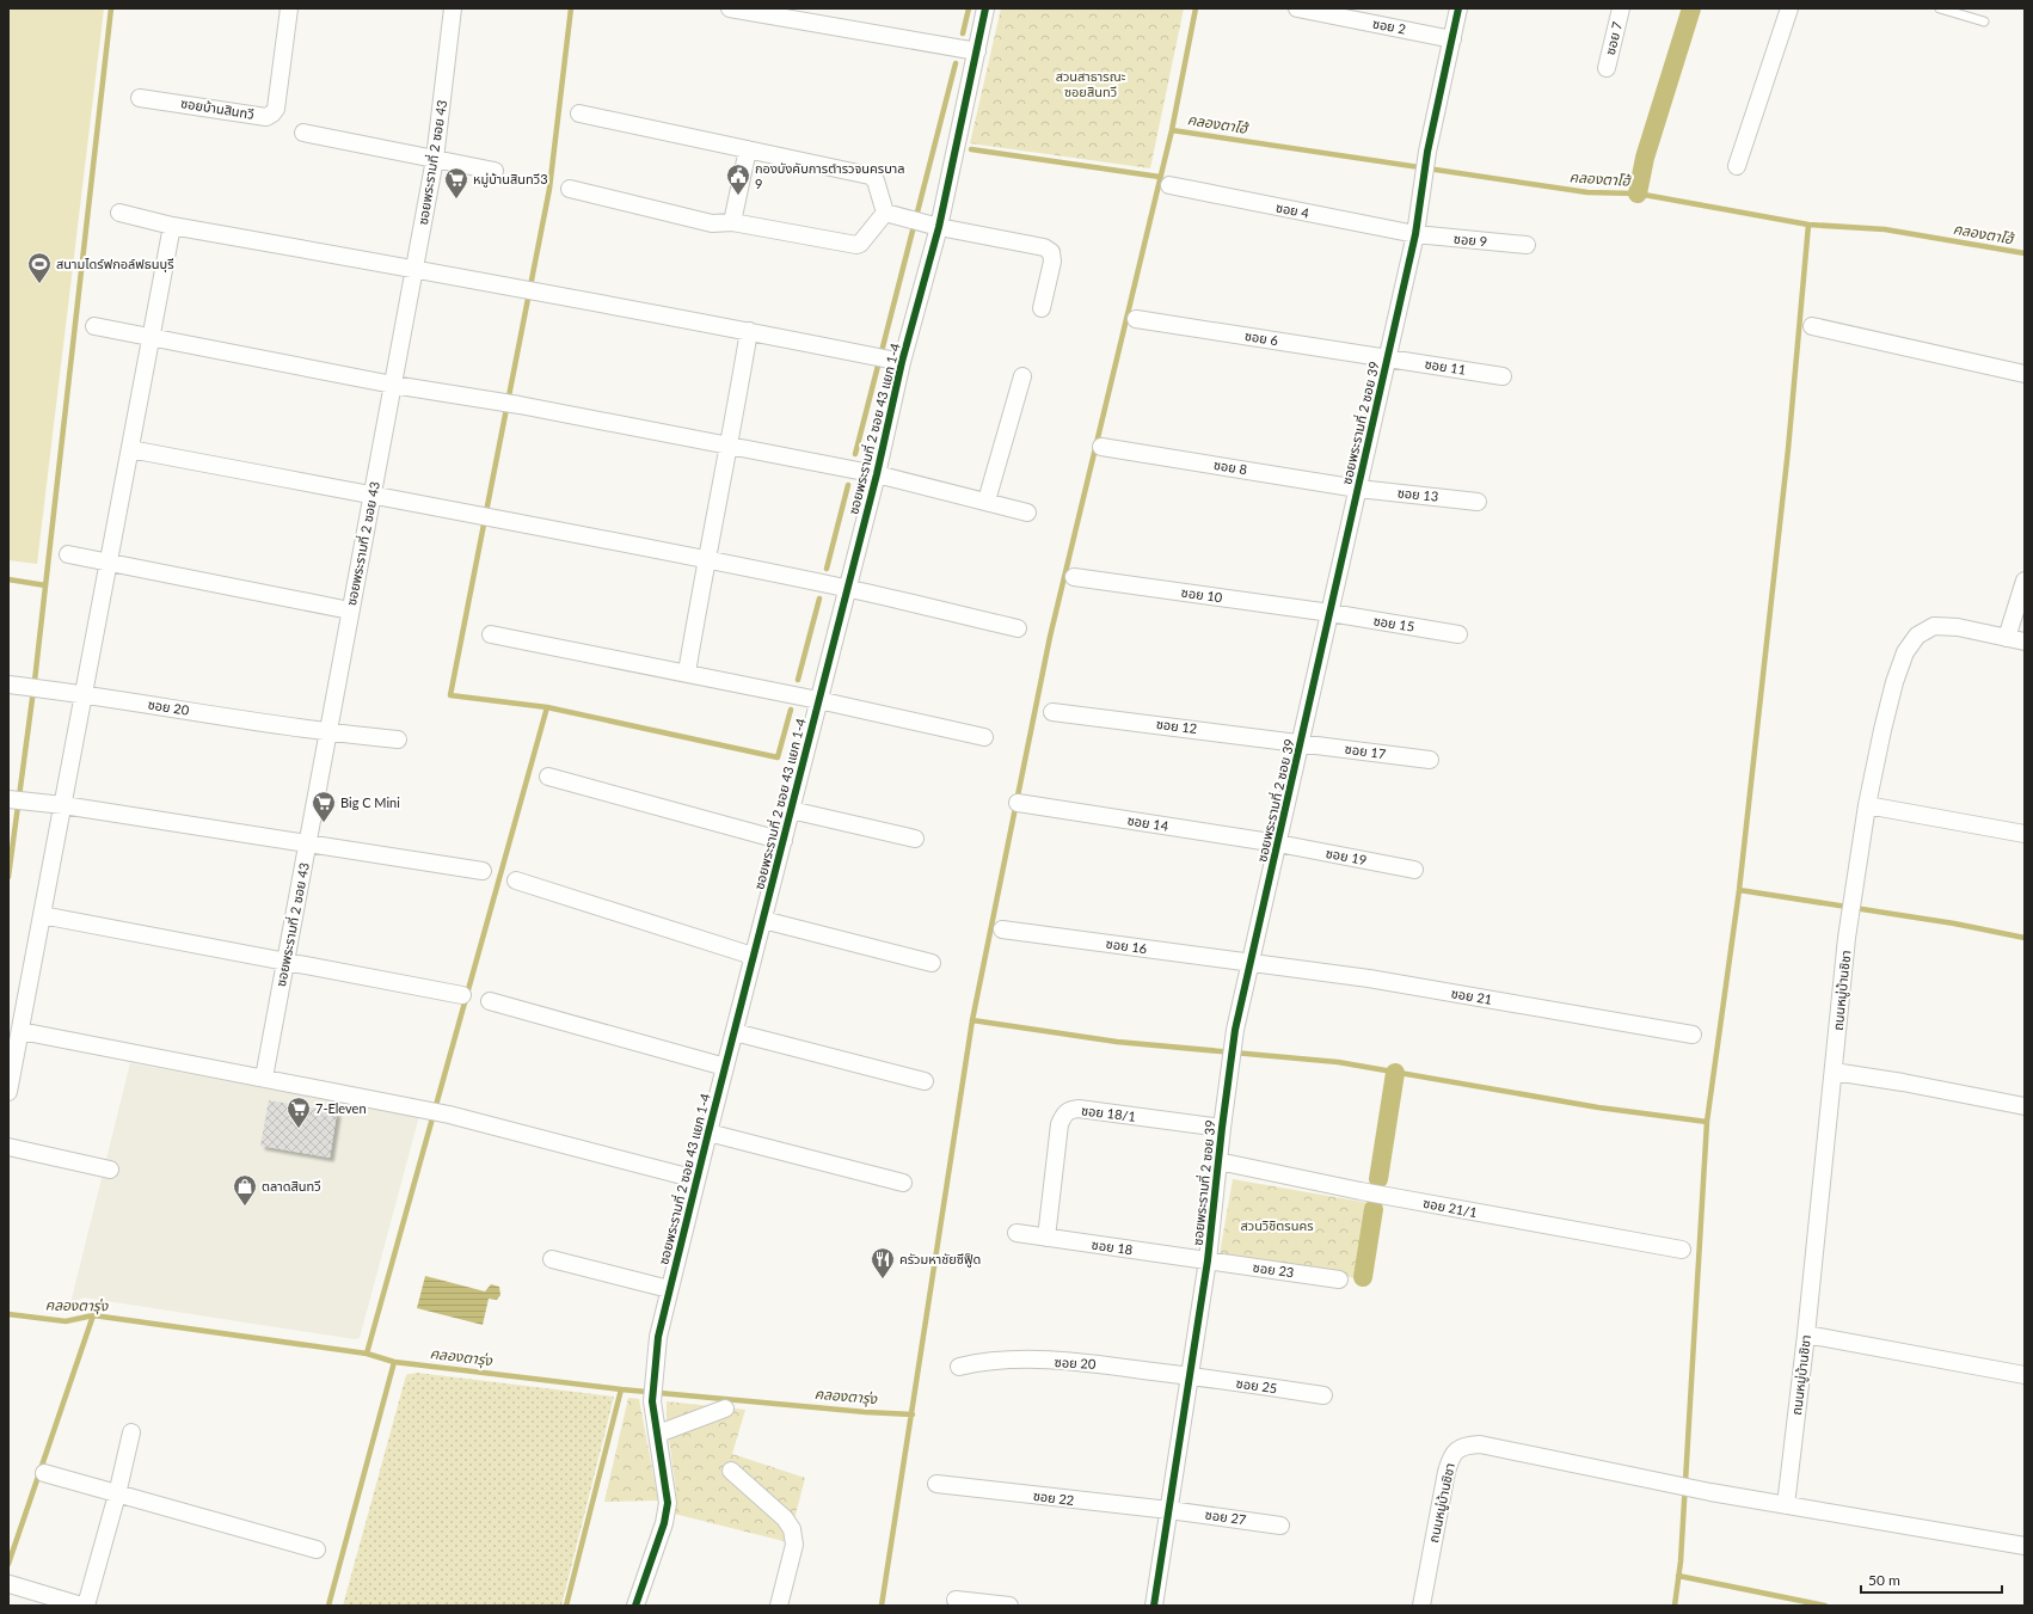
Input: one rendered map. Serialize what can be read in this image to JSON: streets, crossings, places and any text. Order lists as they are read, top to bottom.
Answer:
{
  "streets": {
    "street": [
      "ซอย 2",
      "ซอย 7",
      "ซอยบ้านสินทวี",
      "ซอยพระรามที่ 2 ซอย 43",
      "ซอย 4",
      "ซอย 9",
      "ซอย 6",
      "ซอย 11",
      "ซอยพระรามที่ 2 ซอย 39",
      "ซอยพระรามที่ 2 ซอย 43 แยก 1-4",
      "ซอย 8",
      "ซอย 13",
      "ซอย 10",
      "ซอย 15",
      "ซอย 20",
      "ซอย 12",
      "ซอย 17",
      "ซอย 14",
      "ซอย 19",
      "ซอย 16",
      "ถนนหมู่บ้านชิชา",
      "ซอย 21",
      "ซอย 18/1",
      "ซอย 21/1",
      "ซอย 18",
      "ซอย 23",
      "ซอย 25",
      "ซอย 22",
      "ซอย 27"
    ]
  },
  "crossings": [
    ["ซอย 2", "ซอยพระรามที่ 2 ซอย 39"],
    ["ซอยพระรามที่ 2 ซอย 43", "ซอย 20"],
    ["ซอย 4", "ซอย 9"],
    ["ซอย 4", "ซอยพระรามที่ 2 ซอย 39"],
    ["ซอย 9", "ซอยพระรามที่ 2 ซอย 39"],
    ["ซอย 6", "ซอย 11"],
    ["ซอย 6", "ซอยพระรามที่ 2 ซอย 39"],
    ["ซอย 11", "ซอยพระรามที่ 2 ซอย 39"],
    ["ซอยพระรามที่ 2 ซอย 39", "ซอย 8"],
    ["ซอยพระรามที่ 2 ซอย 39", "ซอย 13"],
    ["ซอยพระรามที่ 2 ซอย 39", "ซอย 10"],
    ["ซอยพระรามที่ 2 ซอย 39", "ซอย 15"],
    ["ซอยพระรามที่ 2 ซอย 39", "ซอย 20"],
    ["ซอยพระรามที่ 2 ซอย 39", "ซอย 12"],
    ["ซอยพระรามที่ 2 ซอย 39", "ซอย 17"],
    ["ซอยพระรามที่ 2 ซอย 39", "ซอย 14"],
    ["ซอยพระรามที่ 2 ซอย 39", "ซอย 19"],
    ["ซอยพระรามที่ 2 ซอย 39", "ซอย 16"],
    ["ซอยพระรามที่ 2 ซอย 39", "ซอย 21"],
    ["ซอยพระรามที่ 2 ซอย 39", "ซอย 18/1"],
    ["ซอยพระรามที่ 2 ซอย 39", "ซอย 21/1"],
    ["ซอยพระรามที่ 2 ซอย 39", "ซอย 18"],
    ["ซอยพระรามที่ 2 ซอย 39", "ซอย 23"],
    ["ซอยพระรามที่ 2 ซอย 39", "ซอย 25"],
    ["ซอยพระรามที่ 2 ซอย 39", "ซอย 22"],
    ["ซอยพระรามที่ 2 ซอย 39", "ซอย 27"],
    ["ซอย 8", "ซอย 13"],
    ["ซอย 10", "ซอย 15"],
    ["ซอย 20", "ซอย 25"],
    ["ซอย 12", "ซอย 17"],
    ["ซอย 14", "ซอย 19"],
    ["ซอย 16", "ซอย 21"],
    ["ซอย 18/1", "ซอย 18"],
    ["ซอย 18", "ซอย 23"],
    ["ซอย 22", "ซอย 27"]
  ],
  "water": ["คลองตาโฮ้", "คลองตารุ่ง"],
  "parks": ["สวนสาธารณะ ซอยสินทวี", "สวนวิชิตรนคร"],
  "places": {
    "public building": ["กองบังคับการตำรวจนครบาล 9"],
    "supermarket": ["หมู่บ้านสินทวี3", "Big C Mini", "7-Eleven"],
    "sports": ["สนามไดร์ฟกอล์ฟธนบุรี"],
    "shop": ["ตลาดสินทวี"],
    "restaurant": ["ครัวมหาชัยซีฟู็ด"]
  },
  "scale_bar": "50 m"
}
